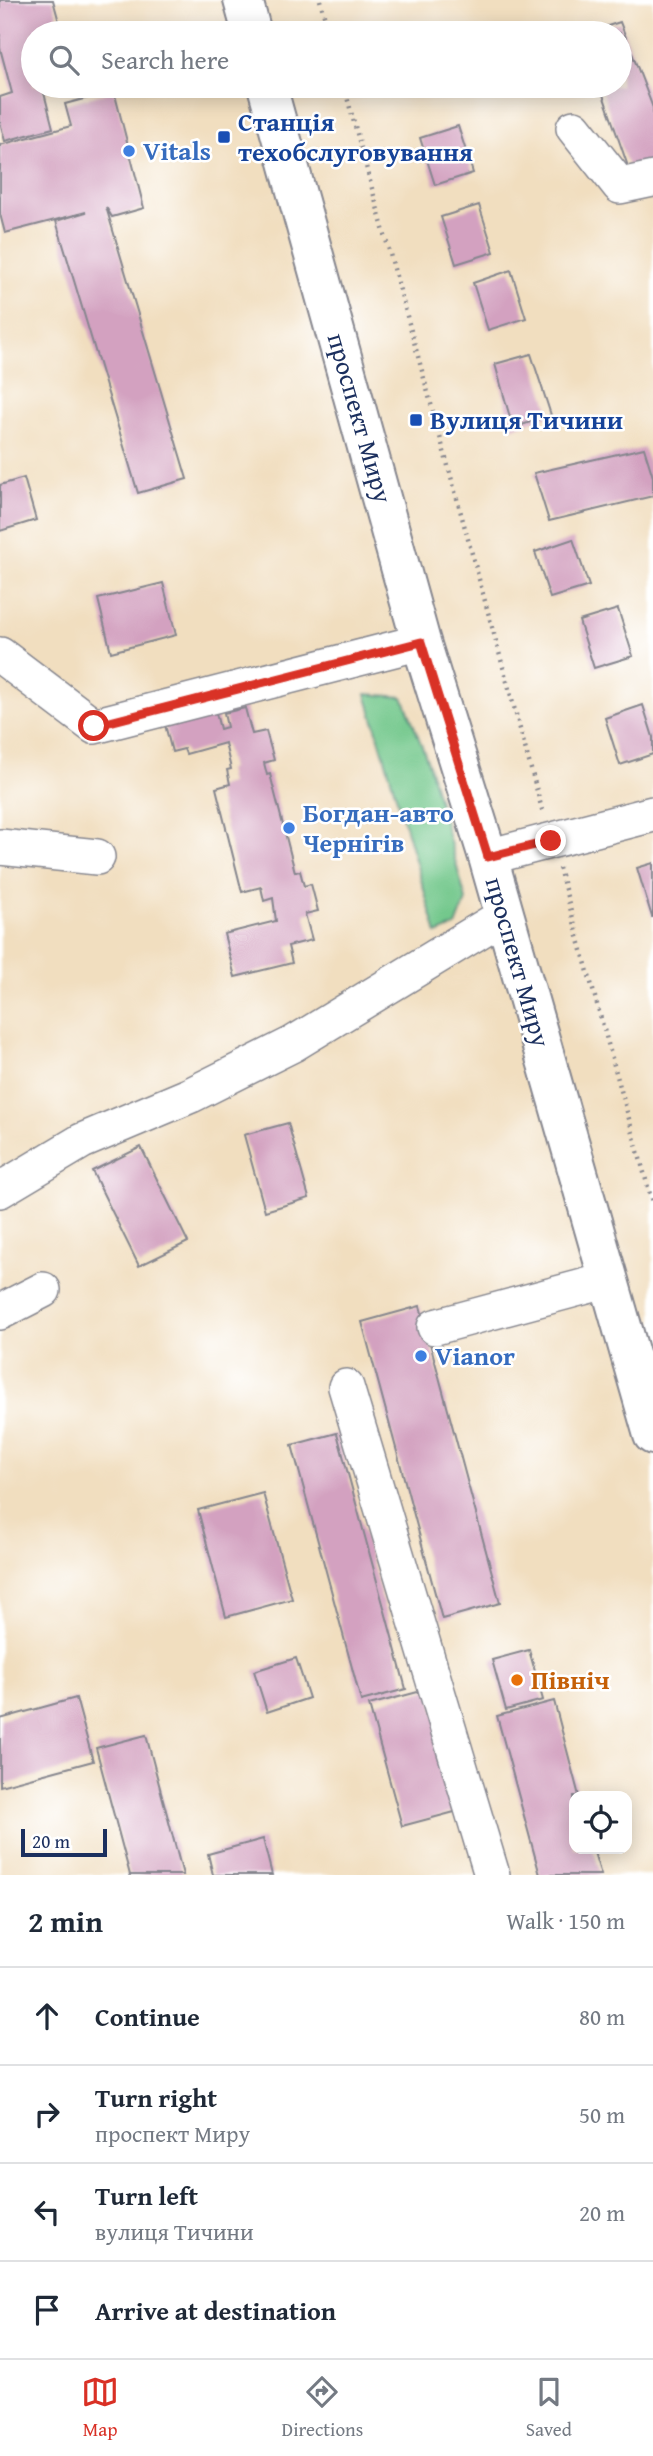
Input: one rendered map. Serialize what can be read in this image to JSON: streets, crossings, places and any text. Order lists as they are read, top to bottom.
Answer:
{
  "streets": {
    "main road": ["проспект Миру"]
  },
  "places": {
    "transit": ["Станція техобслуговування", "Вулиця Тичини"],
    "other": [
      "Vitals",
      "Богдан-авто Чернігів",
      "Vianor",
      "Північ"
    ]
  },
  "scale_bar": "20 m",
  "page": {
    "search": "Search here",
    "scale": "20 m",
    "heading": ["2 min", "Walk · 150 m"],
    "list": [
      ["Continue", "80 m"],
      ["Turn right", "проспект Миру", "50 m"],
      ["Turn left", "вулиця Тичини", "20 m"],
      "Arrive at destination"
    ],
    "nav": ["Map", "Directions", "Saved"]
  }
}
